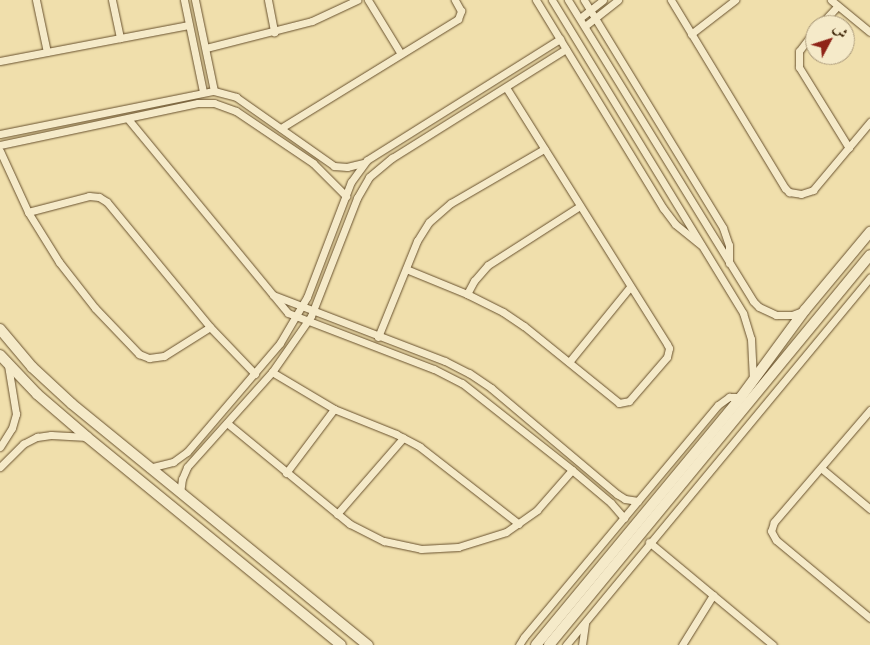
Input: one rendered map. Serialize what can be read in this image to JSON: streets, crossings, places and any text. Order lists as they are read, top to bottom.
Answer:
{
  "north": "top right"
}
